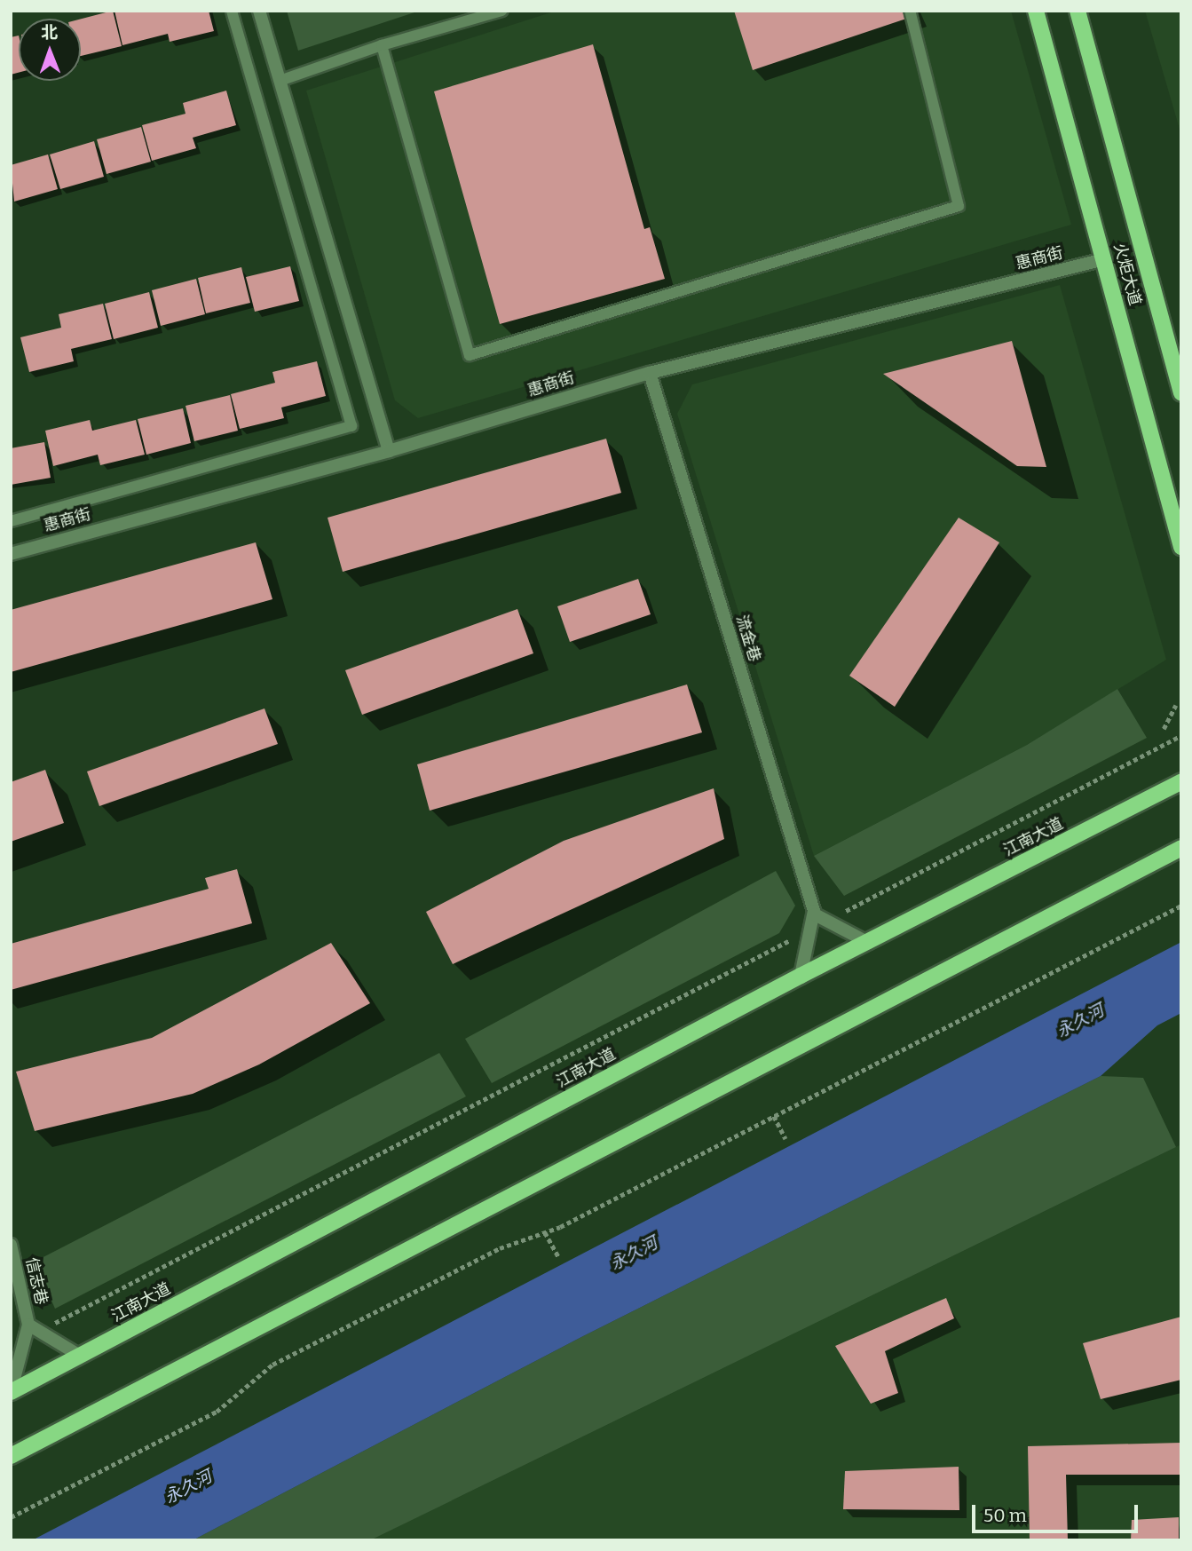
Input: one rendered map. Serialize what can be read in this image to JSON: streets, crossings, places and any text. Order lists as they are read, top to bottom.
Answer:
{
  "streets": {
    "main road": ["火炬大道", "江南大道"],
    "street": ["惠商街", "流金巷", "信志巷"]
  },
  "crossings": [
    ["惠商街", "火炬大道"],
    ["惠商街", "流金巷"],
    ["江南大道", "信志巷"]
  ],
  "water": ["永久河"],
  "scale_bar": "50 m",
  "north": "top"
}
